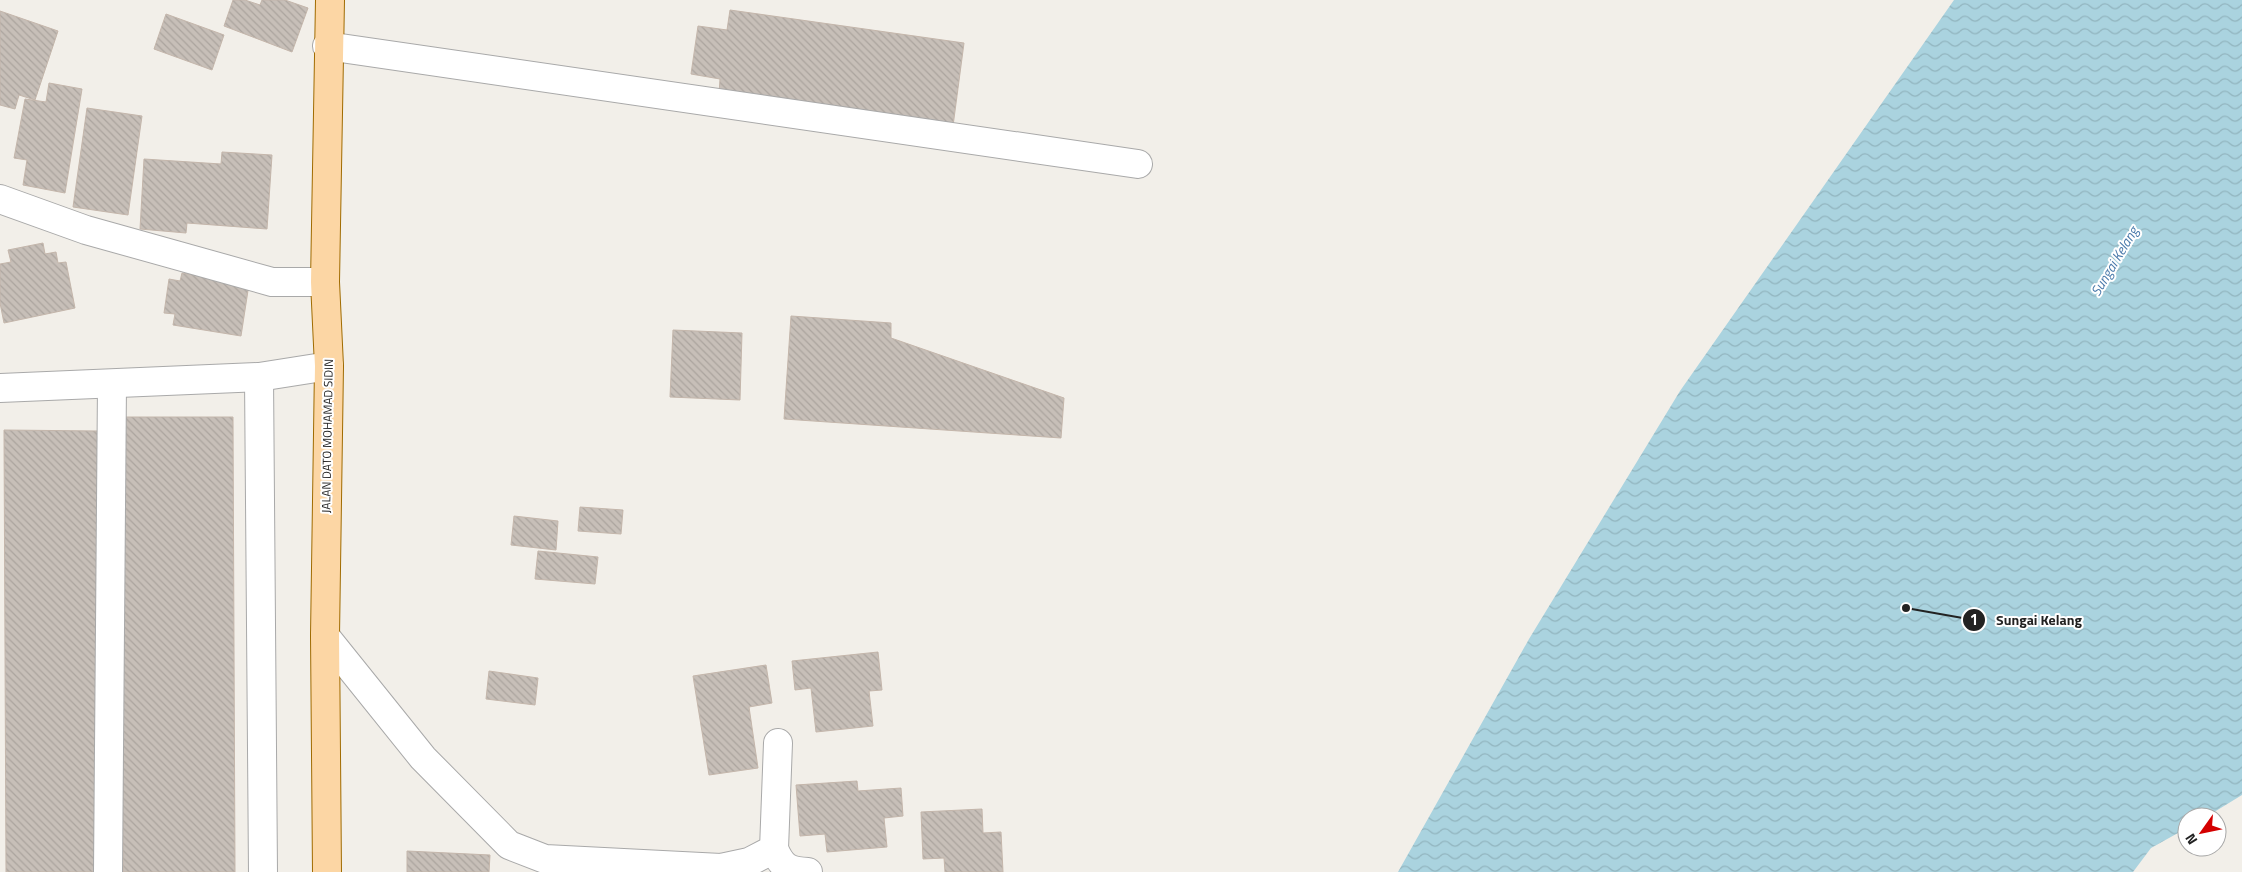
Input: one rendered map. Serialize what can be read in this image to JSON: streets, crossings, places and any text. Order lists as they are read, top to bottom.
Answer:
{
  "streets": {
    "main road": ["JALAN DATO MOHAMAD SIDIN"]
  },
  "water": ["Sungai Kelang"],
  "places": ["Sungai Kelang"],
  "north": "bottom left"
}
